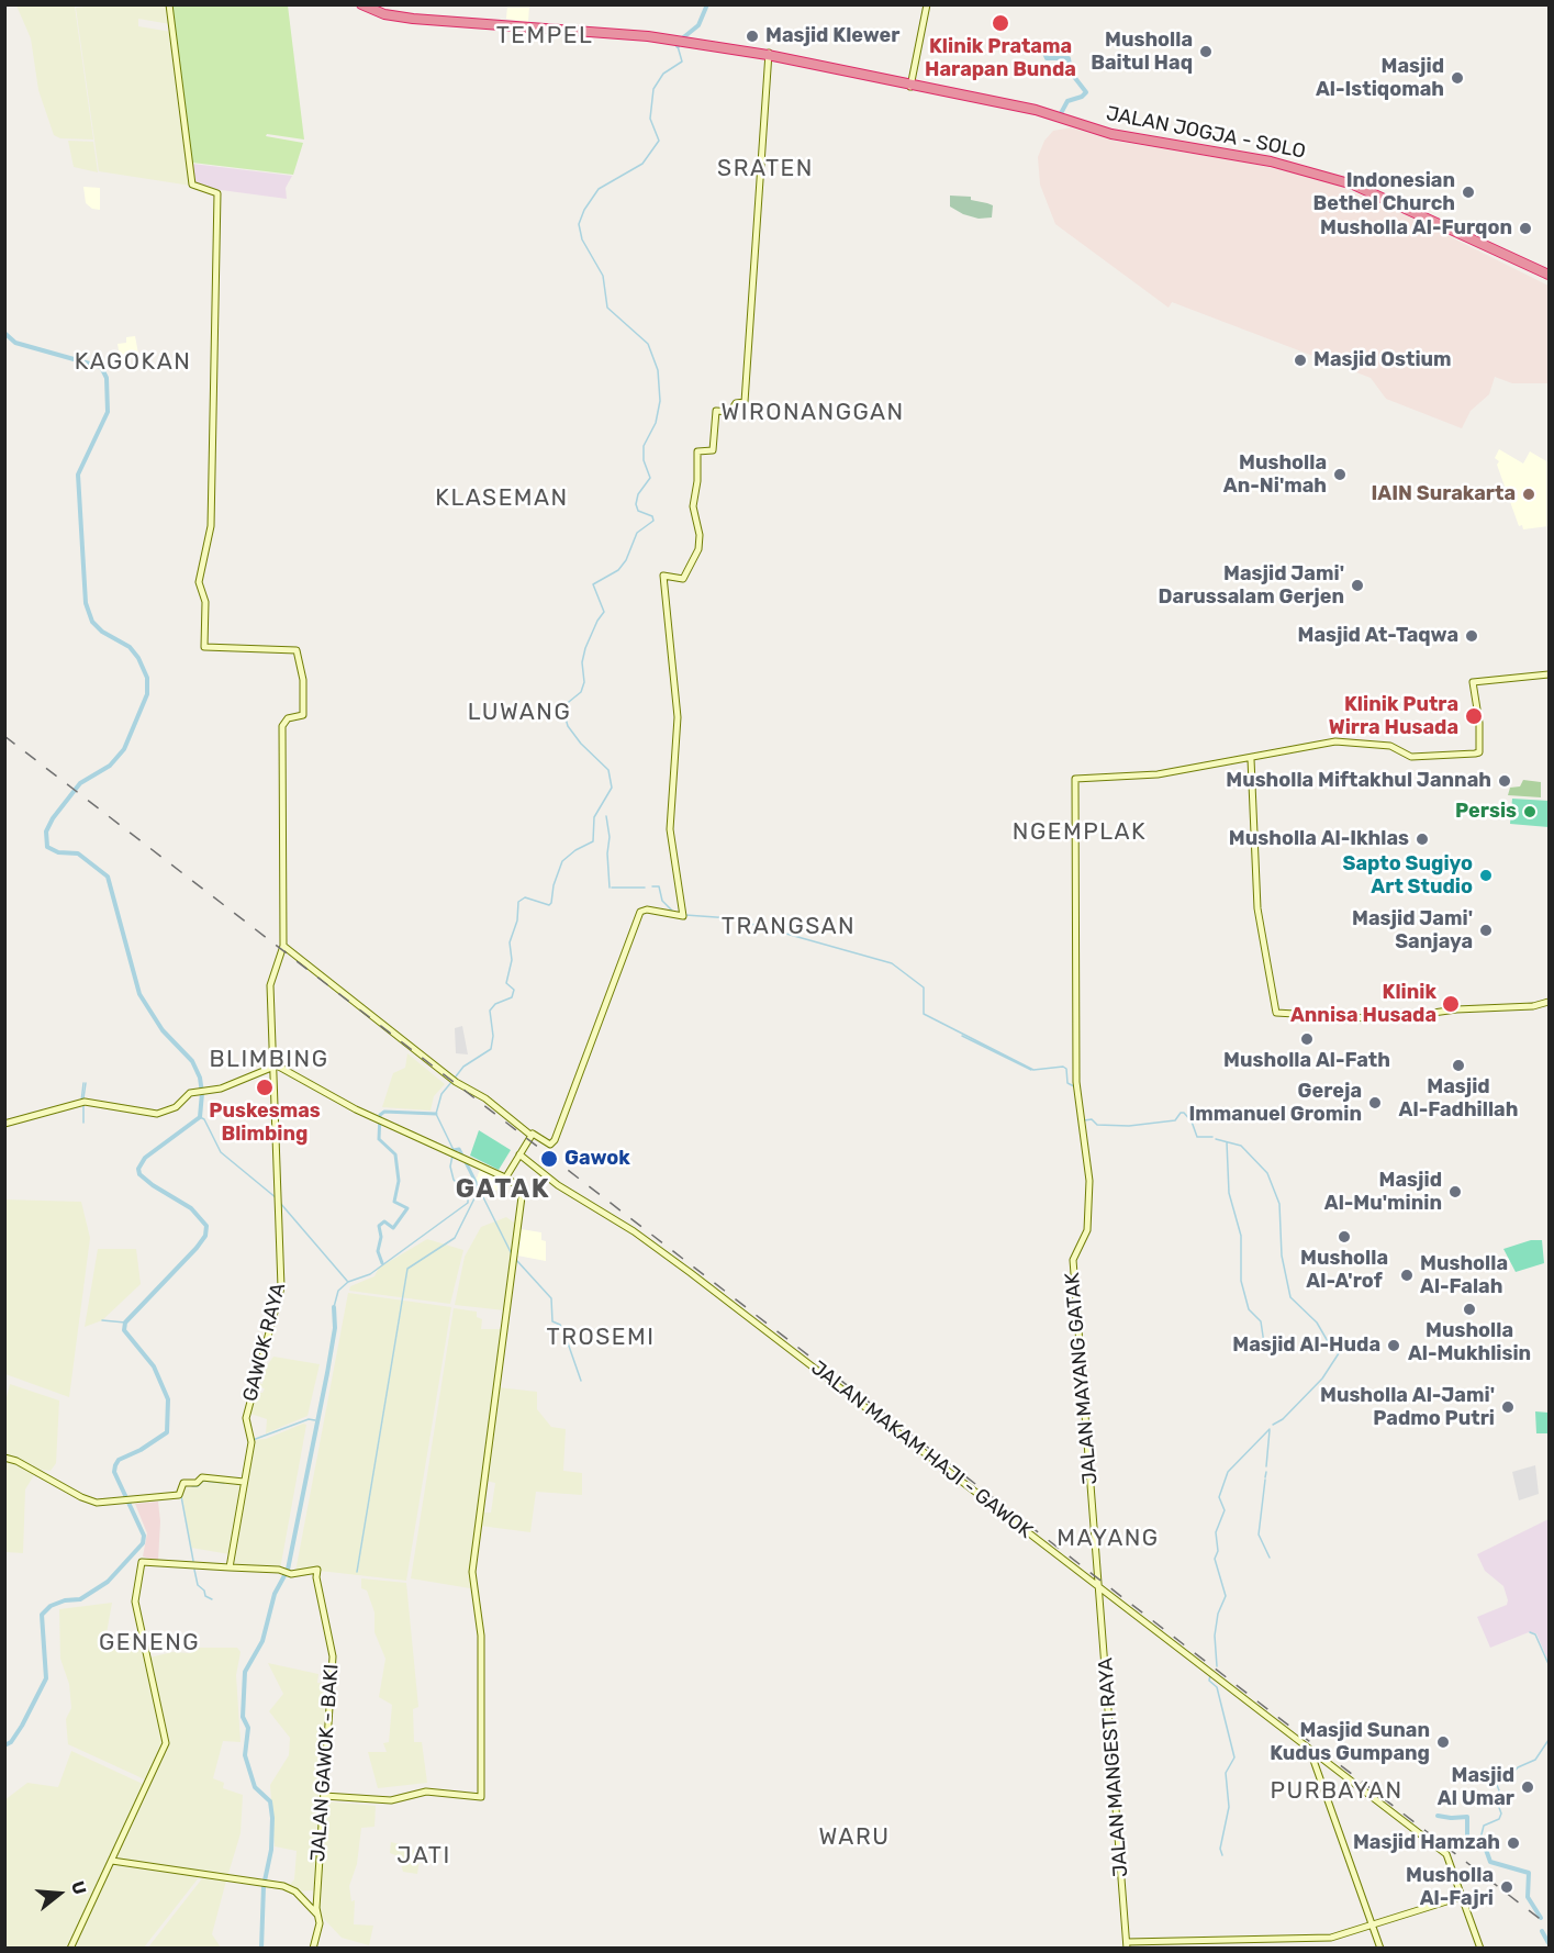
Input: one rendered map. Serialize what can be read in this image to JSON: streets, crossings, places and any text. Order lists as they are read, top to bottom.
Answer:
{
  "streets": {
    "highway": ["JALAN JOGJA - SOLO"],
    "street": [
      "GAWOK RAYA",
      "JALAN MAYANG GATAK",
      "JALAN MAKAM HAJI - GAWOK",
      "JALAN GAWOK - BAKI",
      "JALAN MANGESTI RAYA"
    ]
  },
  "crossings": [
    ["GAWOK RAYA", "JALAN GAWOK - BAKI"],
    ["JALAN MAYANG GATAK", "JALAN MAKAM HAJI - GAWOK"],
    ["JALAN MAYANG GATAK", "JALAN MANGESTI RAYA"],
    ["JALAN MAKAM HAJI - GAWOK", "JALAN MANGESTI RAYA"]
  ],
  "districts": [
    "TEMPEL",
    "SRATEN",
    "KAGOKAN",
    "WIRONANGGAN",
    "KLASEMAN",
    "LUWANG",
    "NGEMPLAK",
    "TRANGSAN",
    "BLIMBING",
    "GATAK",
    "TROSEMI",
    "MAYANG",
    "GENENG",
    "PURBAYAN",
    "WARU",
    "JATI"
  ],
  "places": [
    "Klinik Pratama Harapan Bunda",
    "Masjid Klewer",
    "Musholla Baitul Haq",
    "Masjid Al-Istiqomah",
    "Indonesian Bethel Church",
    "Musholla Al-Furqon",
    "Masjid Ostium",
    "Musholla An-Ni'mah",
    "IAIN Surakarta",
    "Masjid Jami' Darussalam Gerjen",
    "Masjid At-Taqwa",
    "Klinik Putra Wirra Husada",
    "Musholla Miftakhul Jannah",
    "Persis",
    "Musholla Al-Ikhlas",
    "Sapto Sugiyo Art Studio",
    "Masjid Jami' Sanjaya",
    "Klinik Annisa Husada",
    "Musholla Al-Fath",
    "Masjid Al-Fadhillah",
    "Puskesmas Blimbing",
    "Gereja Immanuel Gromin",
    "Gawok",
    "Masjid Al-Mu'minin",
    "Musholla Al-A'rof",
    "Musholla Al-Falah",
    "Musholla Al-Mukhlisin",
    "Masjid Al-Huda",
    "Musholla Al-Jami' Padmo Putri",
    "Masjid Sunan Kudus Gumpang",
    "Masjid Al Umar",
    "Masjid Hamzah",
    "Musholla Al-Fajri"
  ],
  "north": "right"
}
